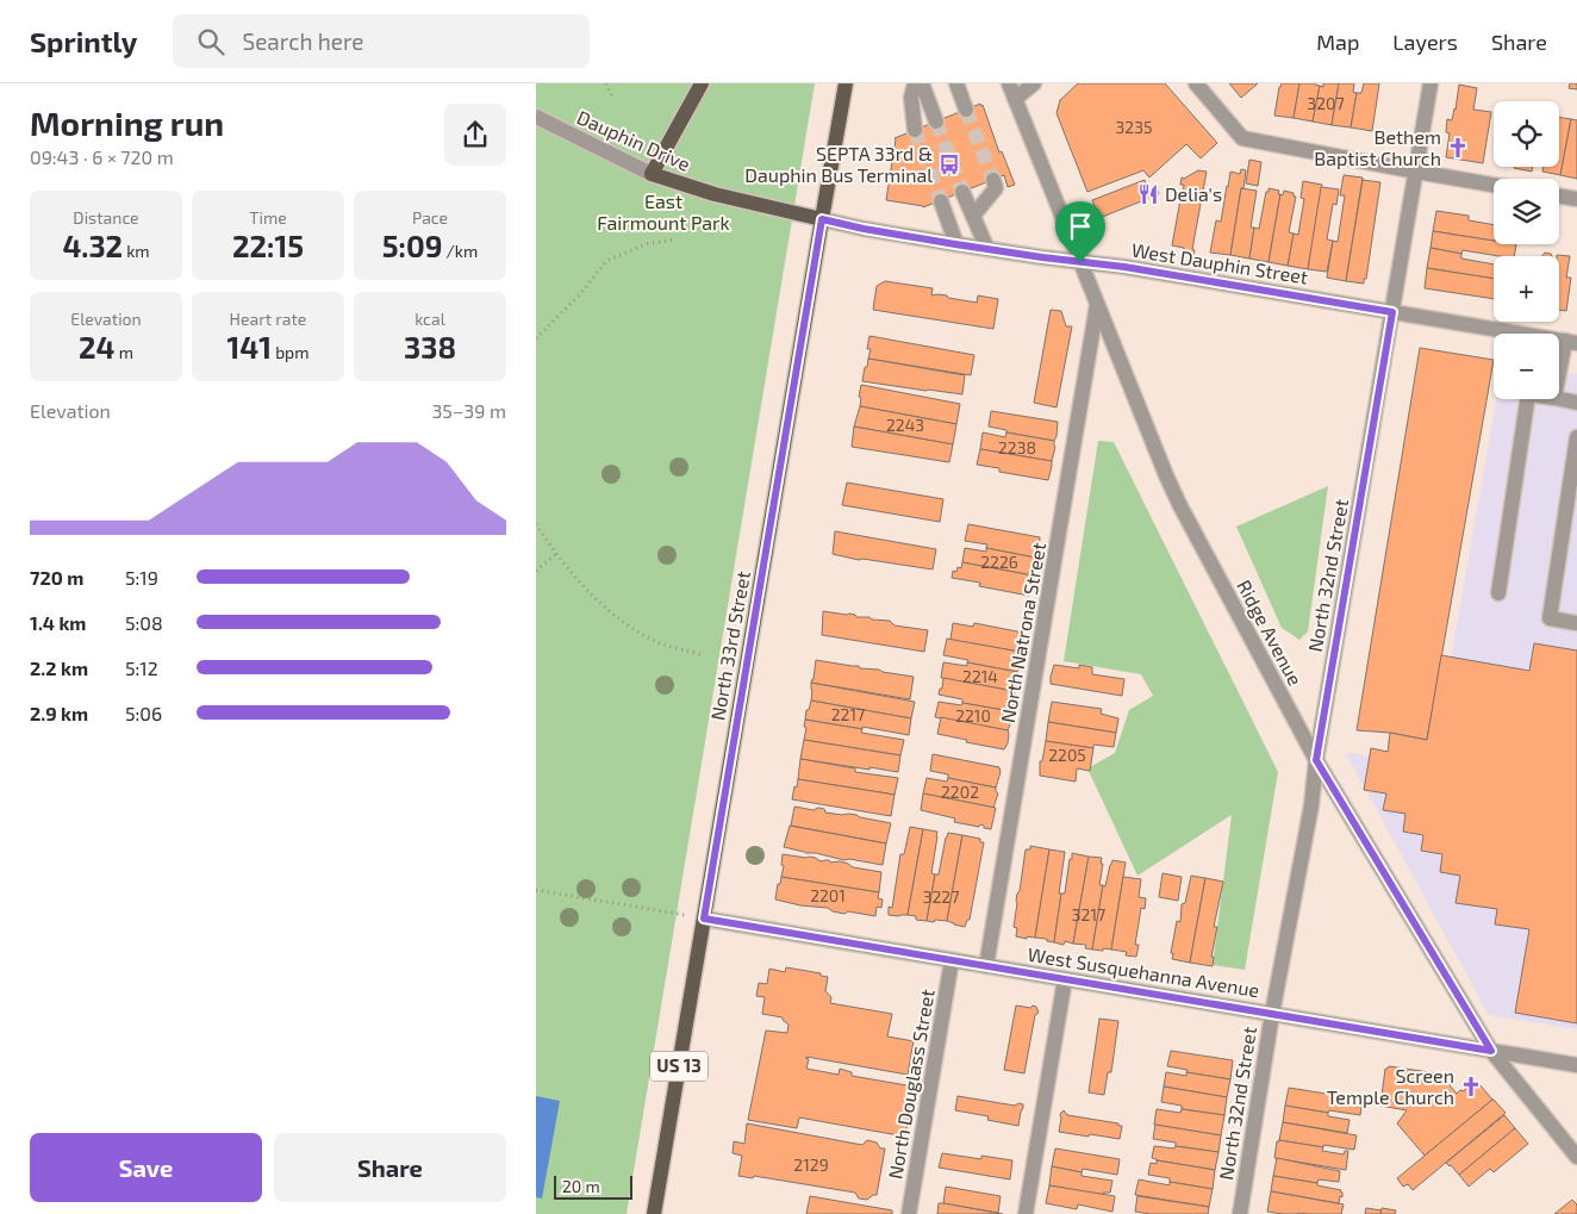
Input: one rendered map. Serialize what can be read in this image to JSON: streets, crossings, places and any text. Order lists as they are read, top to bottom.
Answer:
{
  "streets": {
    "main road": ["Dauphin Drive", "North 33rd Street", "US 13"],
    "street": [
      "West Dauphin Street",
      "North 32nd Street",
      "North Natrona Street",
      "Ridge Avenue",
      "West Susquehanna Avenue",
      "North Douglass Street"
    ]
  },
  "crossings": [
    ["Dauphin Drive", "West Dauphin Street"],
    ["Dauphin Drive", "North 33rd Street"],
    ["West Dauphin Street", "North 32nd Street"],
    ["West Dauphin Street", "Ridge Avenue"],
    ["West Dauphin Street", "North 33rd Street"],
    ["North 32nd Street", "Ridge Avenue"],
    ["North 32nd Street", "West Susquehanna Avenue"],
    ["North Natrona Street", "Ridge Avenue"],
    ["North Natrona Street", "West Susquehanna Avenue"],
    ["Ridge Avenue", "West Susquehanna Avenue"],
    ["North 33rd Street", "West Susquehanna Avenue"],
    ["West Susquehanna Avenue", "North Douglass Street"]
  ],
  "parks": ["East Fairmount Park"],
  "places": {
    "church": ["Bethem Baptist Church", "Screen Temple Church"],
    "bus stop": ["SEPTA 33rd & Dauphin Bus Terminal"],
    "restaurant": ["Delia's"]
  },
  "house_numbers": [
    "3207",
    "3235",
    "2243",
    "2238",
    "2226",
    "2214",
    "2217",
    "2210",
    "2205",
    "2202",
    "2201",
    "3227",
    "3217",
    "2129"
  ],
  "scale_bar": "20 m",
  "page": {
    "header": "Sprintly",
    "search": "Search here",
    "nav": ["Map", "Layers", "Share"],
    "heading": ["Morning run", "09:43 · 6 × 720 m"],
    "map_buttons": ["+", "−"],
    "stats": [
      ["Distance", "4.32 km"],
      ["Time", "22:15"],
      ["Pace", "5:09 /km"],
      ["Elevation", "24 m"],
      ["Heart rate", "141 bpm"],
      ["kcal", "338"]
    ],
    "chart": ["Elevation", "35–39 m"],
    "list": [
      {
        "name": "720 m",
        "note": "5:19"
      },
      {
        "name": "1.4 km",
        "note": "5:08"
      },
      {
        "name": "2.2 km",
        "note": "5:12"
      },
      {
        "name": "2.9 km",
        "note": "5:06"
      }
    ],
    "buttons": ["Save", "Share"],
    "scale": "20 m"
  }
}
